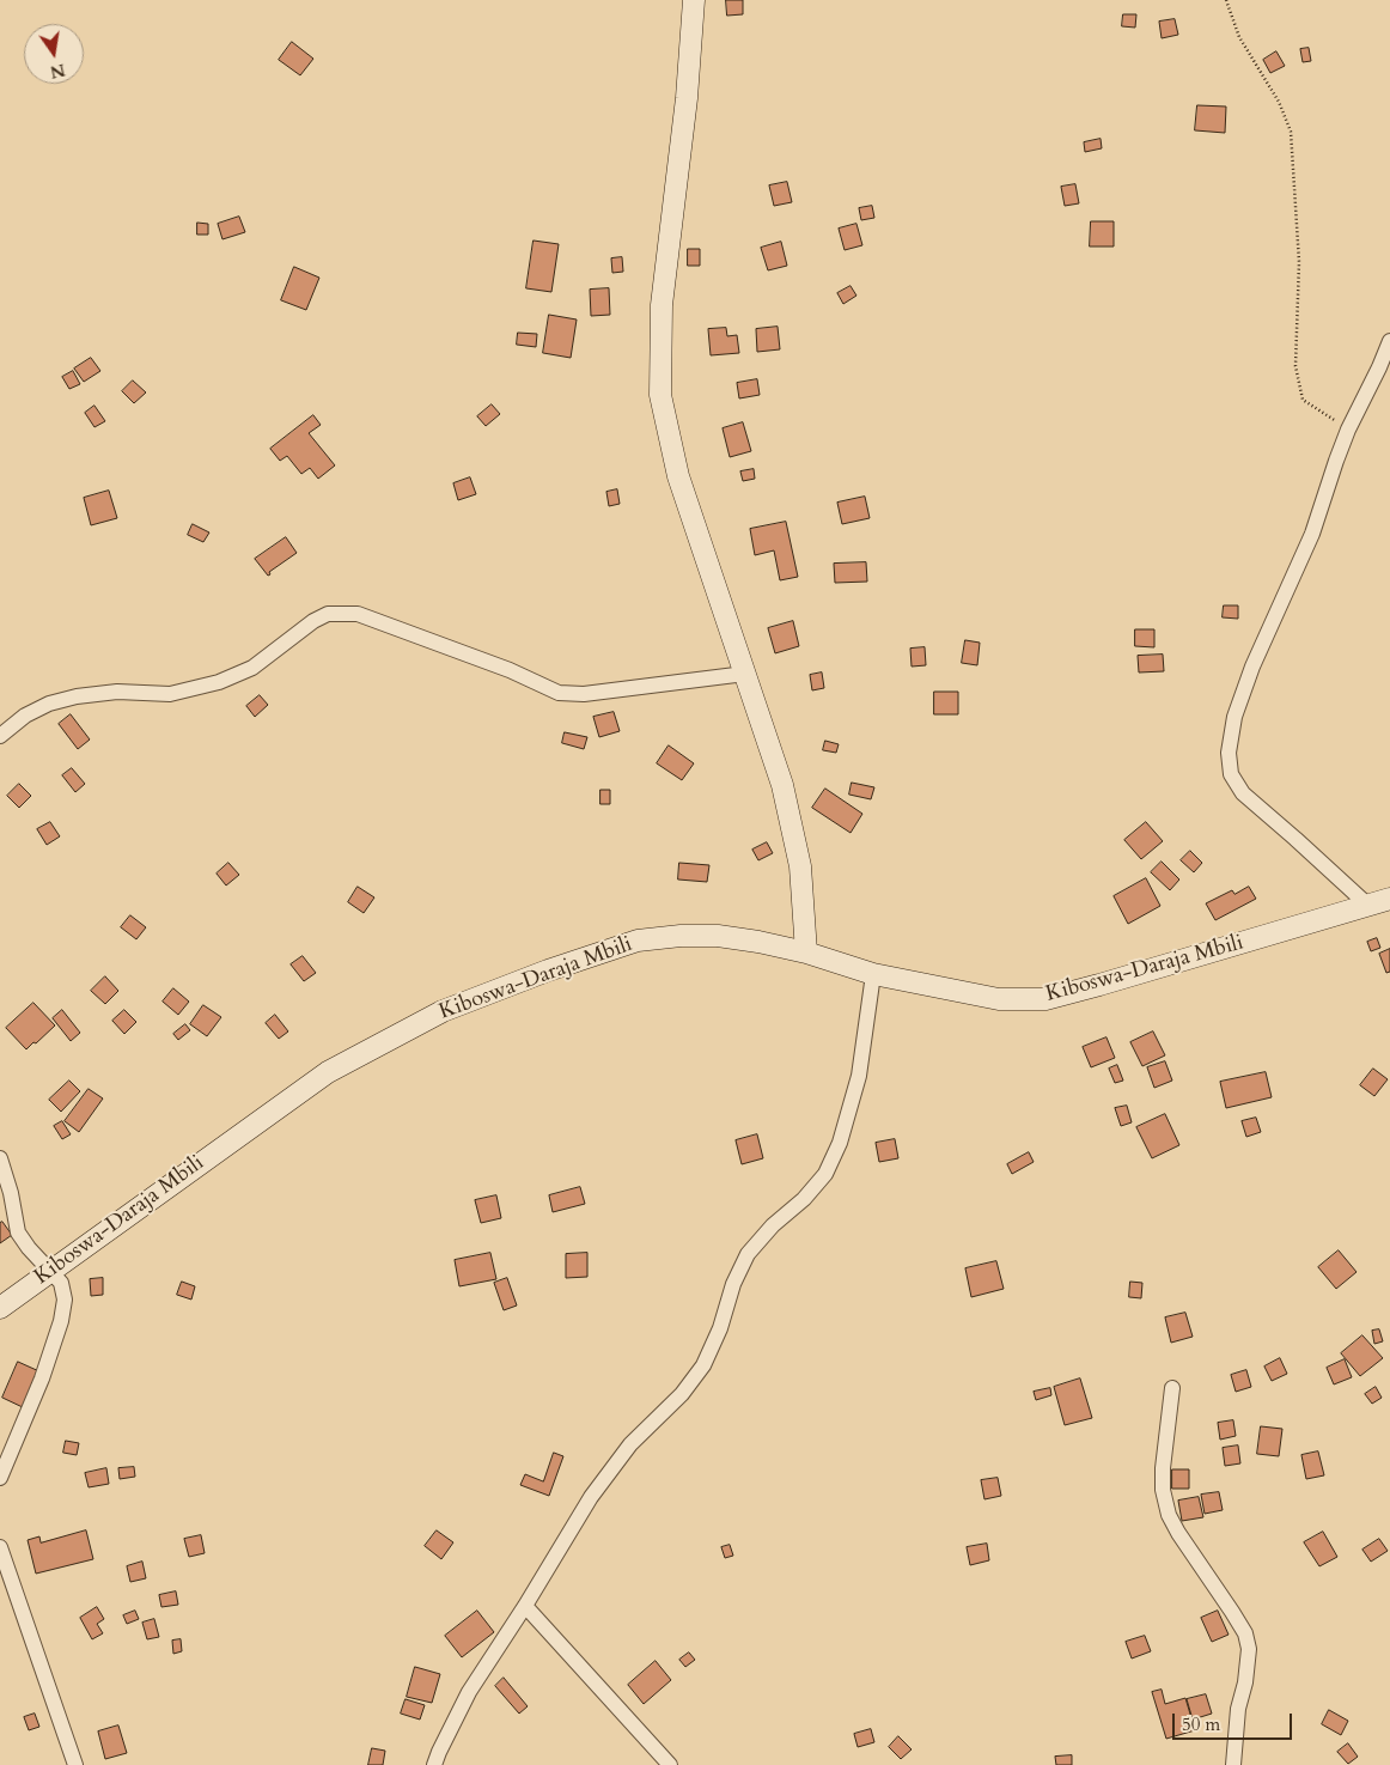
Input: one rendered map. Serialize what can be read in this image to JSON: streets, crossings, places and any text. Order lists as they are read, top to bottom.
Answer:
{
  "streets": {
    "main road": ["Kiboswa-Daraja Mbili"]
  },
  "scale_bar": "50 m",
  "north": "bottom"
}
